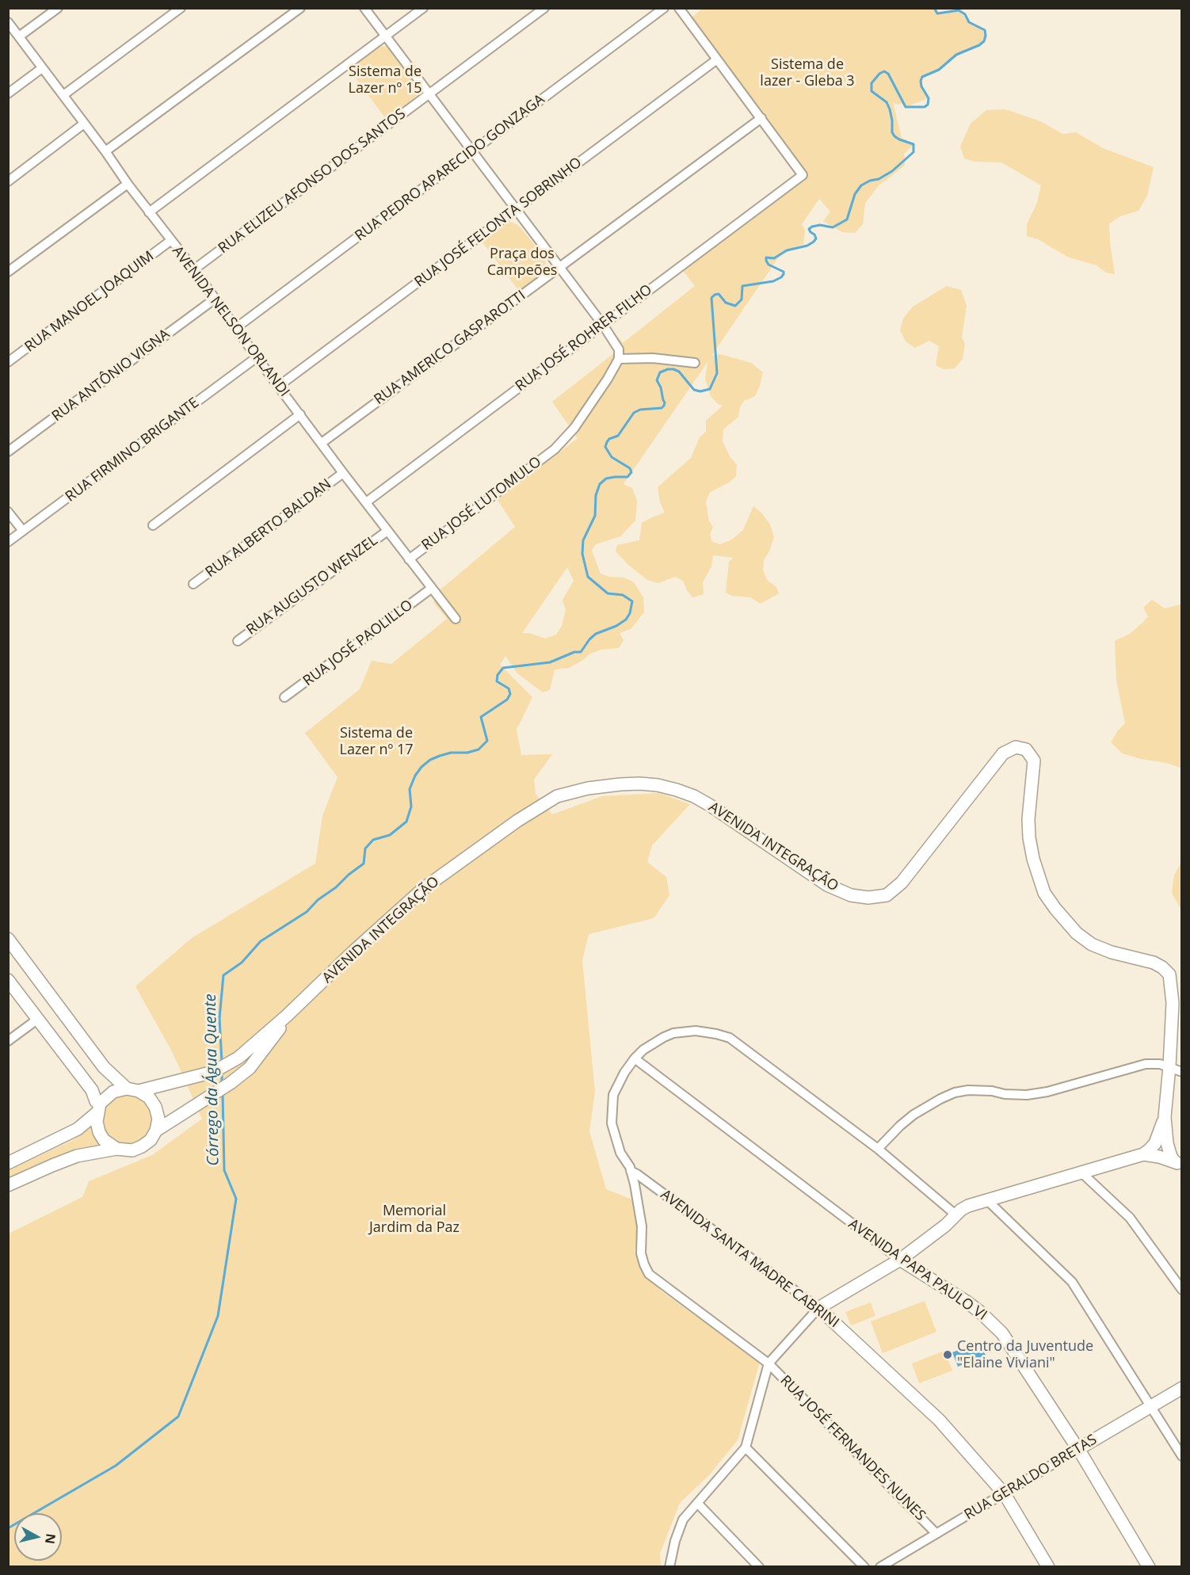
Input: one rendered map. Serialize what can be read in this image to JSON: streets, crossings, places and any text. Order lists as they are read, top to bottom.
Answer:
{
  "streets": {
    "main road": [
      "AVENIDA INTEGRAÇÃO",
      "AVENIDA SANTA MADRE CABRINI",
      "AVENIDA PAPA PAULO VI",
      "RUA GERALDO BRETAS"
    ],
    "street": [
      "RUA PEDRO APARECIDO GONZAGA",
      "RUA ELIZEU AFONSO DOS SANTOS",
      "RUA JOSÉ FELONTA SOBRINHO",
      "RUA MANOEL JOAQUIM",
      "AVENIDA NELSON ORLANDI",
      "RUA JOSÉ ROHRER FILHO",
      "RUA AMERICO GASPAROTTI",
      "RUA ANTÔNIO VIGNA",
      "RUA FIRMINO BRIGANTE",
      "RUA JOSÉ LUTOMULO",
      "RUA ALBERTO BALDAN",
      "RUA AUGUSTO WENZEL",
      "RUA JOSÉ PAOLILLO",
      "RUA JOSÉ FERNANDES NUNES"
    ]
  },
  "crossings": [
    ["RUA PEDRO APARECIDO GONZAGA", "AVENIDA NELSON ORLANDI"],
    ["RUA ELIZEU AFONSO DOS SANTOS", "AVENIDA NELSON ORLANDI"],
    ["RUA JOSÉ FELONTA SOBRINHO", "AVENIDA NELSON ORLANDI"],
    ["RUA MANOEL JOAQUIM", "AVENIDA NELSON ORLANDI"],
    ["AVENIDA NELSON ORLANDI", "RUA JOSÉ ROHRER FILHO"],
    ["AVENIDA NELSON ORLANDI", "RUA AMERICO GASPAROTTI"],
    ["AVENIDA NELSON ORLANDI", "RUA ANTÔNIO VIGNA"],
    ["AVENIDA NELSON ORLANDI", "RUA FIRMINO BRIGANTE"],
    ["AVENIDA NELSON ORLANDI", "RUA JOSÉ LUTOMULO"],
    ["AVENIDA NELSON ORLANDI", "RUA ALBERTO BALDAN"],
    ["AVENIDA NELSON ORLANDI", "RUA AUGUSTO WENZEL"],
    ["AVENIDA NELSON ORLANDI", "RUA JOSÉ PAOLILLO"],
    ["RUA JOSÉ ROHRER FILHO", "RUA AMERICO GASPAROTTI"],
    ["AVENIDA SANTA MADRE CABRINI", "RUA JOSÉ FERNANDES NUNES"],
    ["AVENIDA SANTA MADRE CABRINI", "RUA GERALDO BRETAS"],
    ["AVENIDA PAPA PAULO VI", "RUA GERALDO BRETAS"],
    ["RUA JOSÉ FERNANDES NUNES", "RUA GERALDO BRETAS"]
  ],
  "water": ["Córrego da Água Quente"],
  "parks": [
    "Sistema de lazer - Gleba 3",
    "Sistema de Lazer nº 15",
    "Praça dos Campeões",
    "Sistema de Lazer nº 17",
    "Memorial Jardim da Paz"
  ],
  "places": ["Centro da Juventude \"Elaine Viviani\""],
  "north": "right"
}
